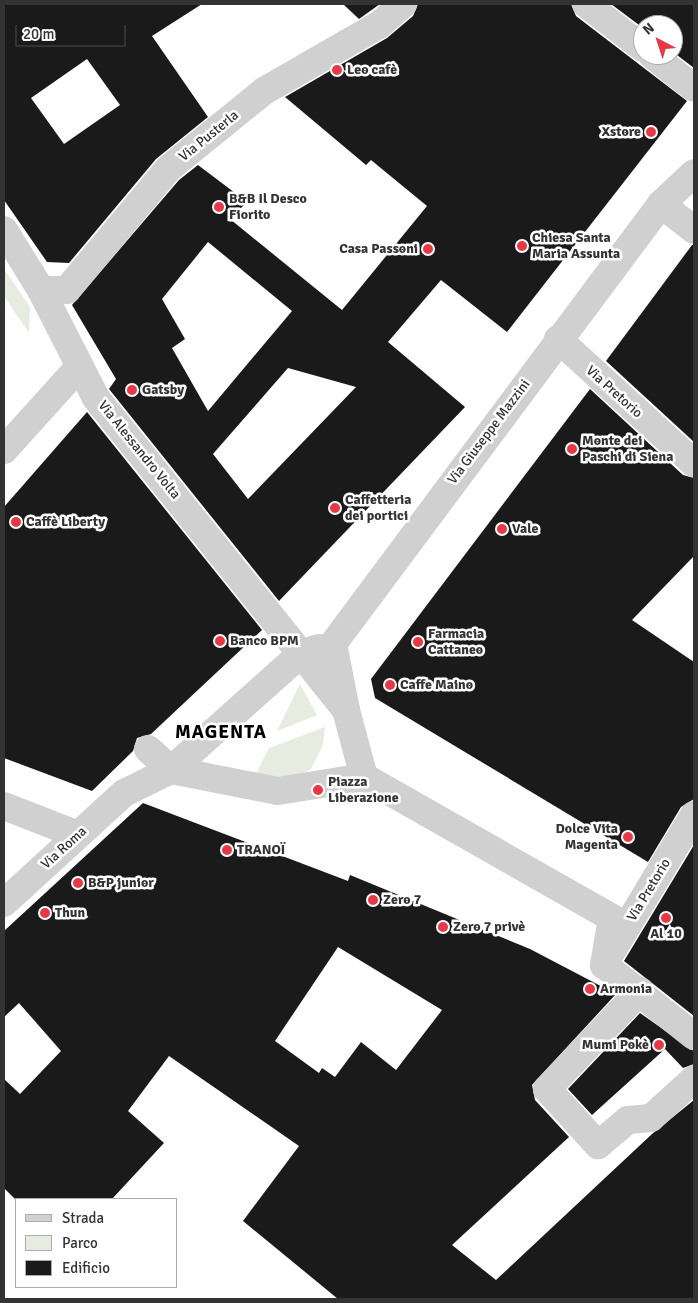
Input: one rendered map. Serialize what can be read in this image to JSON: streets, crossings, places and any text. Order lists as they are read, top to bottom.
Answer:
{
  "streets": {
    "street": [
      "Via Pusterla",
      "Via Pretorio",
      "Via Giuseppe Mazzini",
      "Via Alessandro Volta",
      "Via Roma"
    ]
  },
  "crossings": [
    ["Via Pusterla", "Via Alessandro Volta"],
    ["Via Pretorio", "Via Giuseppe Mazzini"]
  ],
  "districts": ["MAGENTA"],
  "places": [
    "Leo cafè",
    "Xstore",
    "B&B Il Desco Fiorito",
    "Chiesa Santa Maria Assunta",
    "Casa Passoni",
    "Gatsby",
    "Monte dei Paschi di Siena",
    "Caffetteria dei portici",
    "Caffè Liberty",
    "Vale",
    "Banco BPM",
    "Farmacia Cattaneo",
    "Caffe Maino",
    "Piazza Liberazione",
    "Dolce Vita Magenta",
    "TRANOÏ",
    "B&P junior",
    "Zero 7",
    "Thun",
    "Al 10",
    "Zero 7 privè",
    "Armonia",
    "Mumi Pokè"
  ],
  "legend": ["Strada", "Parco", "Edificio"],
  "scale_bar": "20 m",
  "north": "top left"
}
